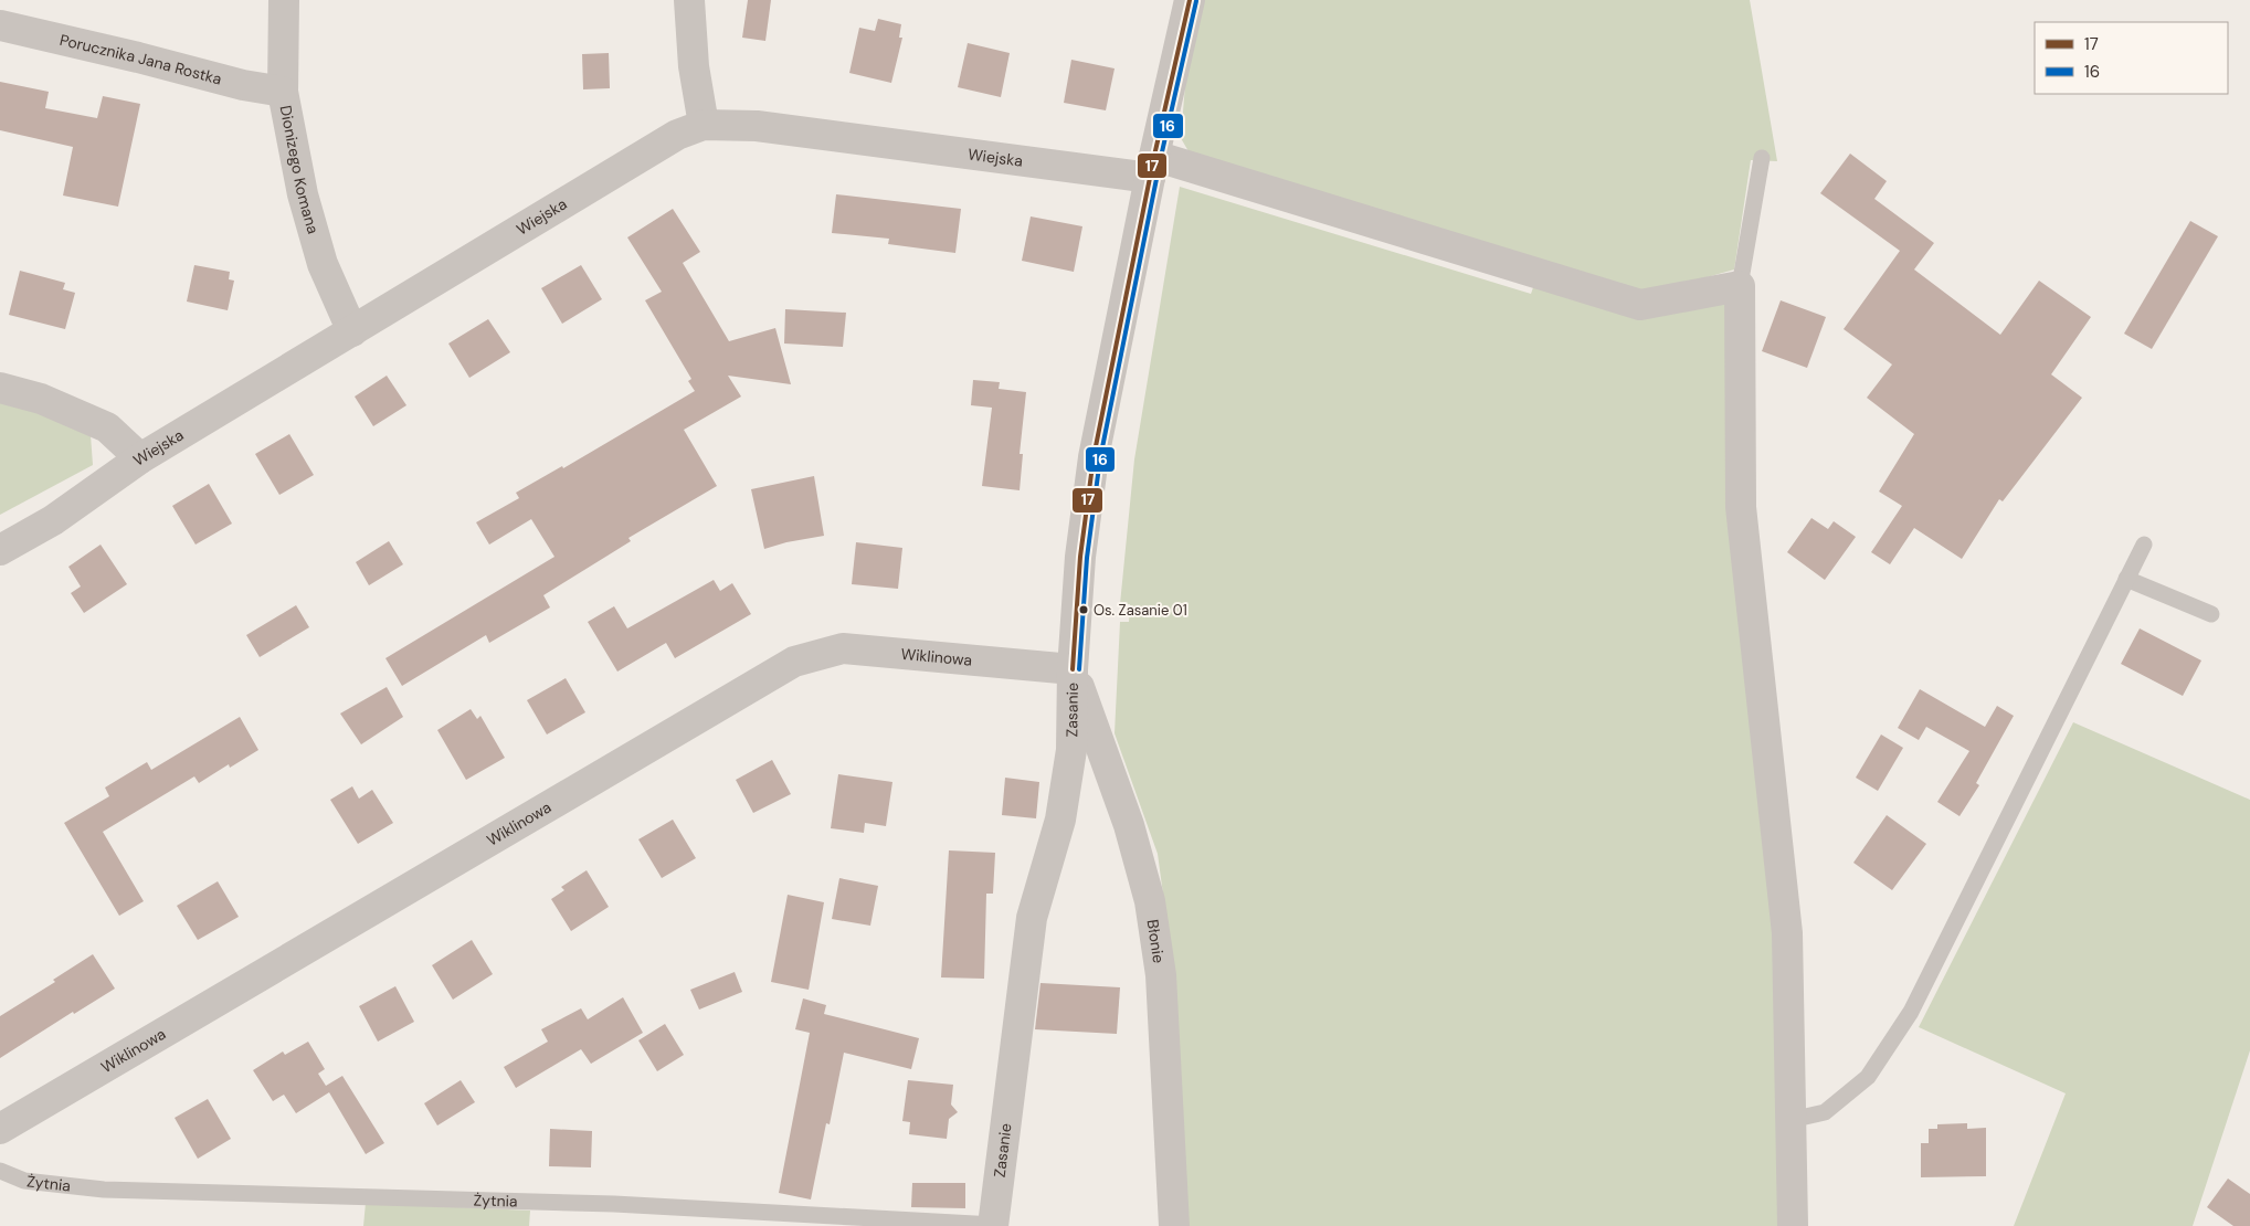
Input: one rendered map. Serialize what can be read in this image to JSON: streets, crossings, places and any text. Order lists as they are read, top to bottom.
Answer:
{
  "streets": {
    "street": [
      "Porucznika Jana Rostka",
      "Wiejska",
      "Dionizego Komana",
      "Wiklinowa",
      "Zasanie",
      "Błonie"
    ],
    "lane": ["Żytnia"]
  },
  "crossings": [
    ["Porucznika Jana Rostka", "Dionizego Komana"],
    ["Wiejska", "Dionizego Komana"],
    ["Wiejska", "Zasanie"],
    ["Wiklinowa", "Zasanie"],
    ["Wiklinowa", "Błonie"],
    ["Zasanie", "Błonie"],
    ["Zasanie", "Żytnia"]
  ],
  "places": ["Os. Zasanie 01"],
  "lines": ["transit line 17", "transit line 16"],
  "legend": ["17", "16"]
}
